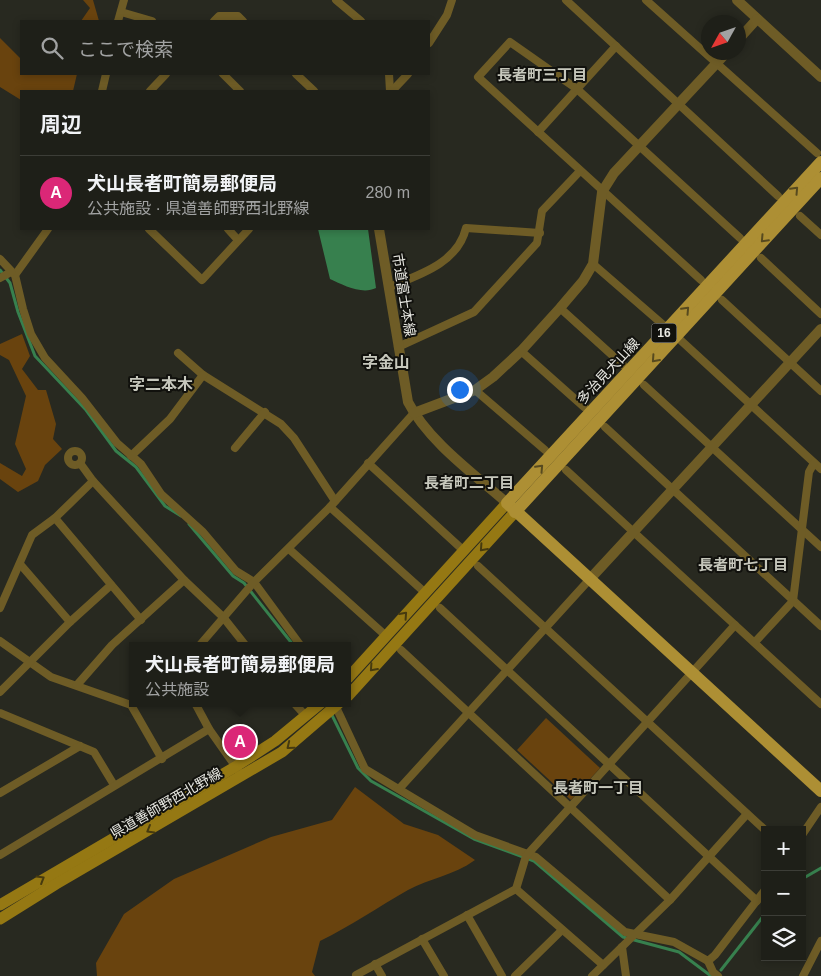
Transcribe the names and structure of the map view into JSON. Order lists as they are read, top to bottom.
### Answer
{
  "streets": {
    "main road": ["16", "多治見犬山線", "県道善師野西北野線"],
    "street": ["市道富士本線"]
  },
  "crossings": [
    ["市道富士本線", "多治見犬山線"]
  ],
  "districts": [
    "長者町三丁目",
    "字金山",
    "字二本木",
    "長者町二丁目",
    "長者町七丁目",
    "長者町一丁目"
  ],
  "north": "bottom left",
  "page": {
    "search": "ここで検索",
    "heading": "周辺",
    "list": [
      {
        "mark": "A",
        "name": "犬山長者町簡易郵便局",
        "note": "公共施設 · 県道善師野西北野線",
        "value": "280 m"
      }
    ],
    "popup": ["犬山長者町簡易郵便局", "公共施設"],
    "pins": "A",
    "map_buttons": ["+", "−"]
  }
}
